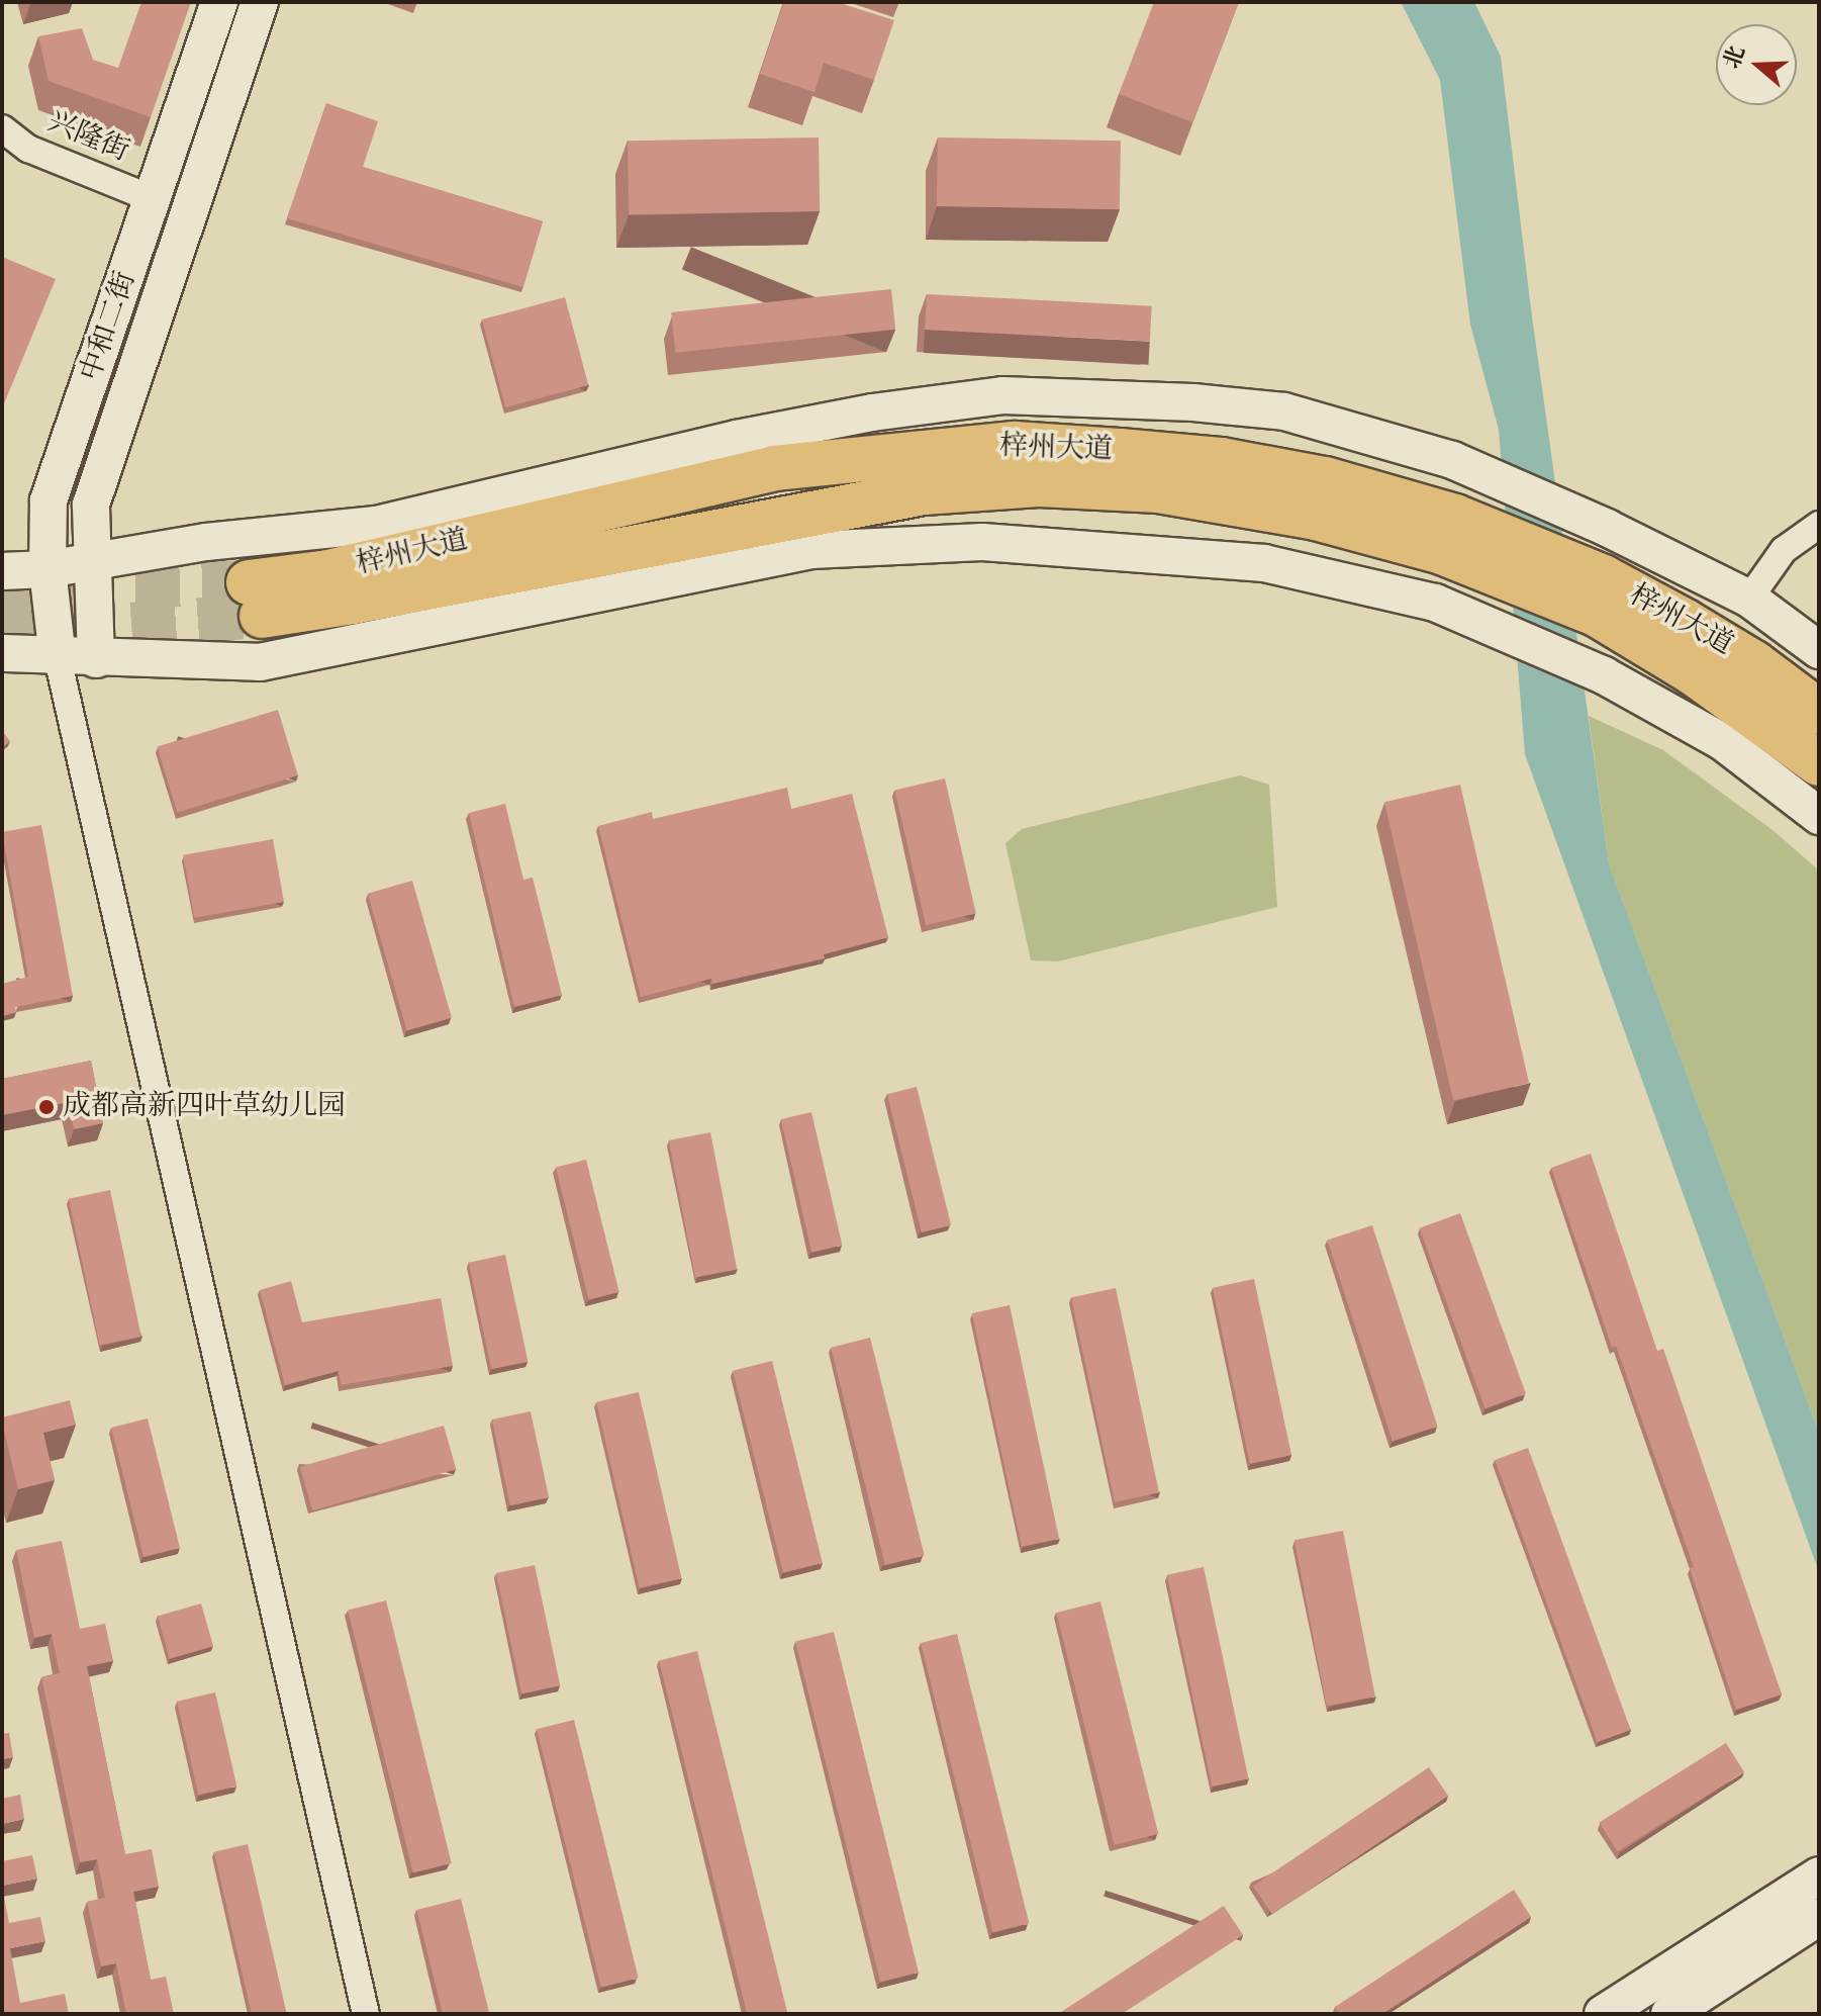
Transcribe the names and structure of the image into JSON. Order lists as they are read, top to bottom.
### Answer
{
  "streets": {
    "highway": ["梓州大道"],
    "main road": ["中和二街"],
    "street": ["兴隆街"]
  },
  "crossings": [
    ["兴隆街", "中和二街"]
  ],
  "places": ["成都高新四叶草幼儿园"],
  "north": "left"
}
